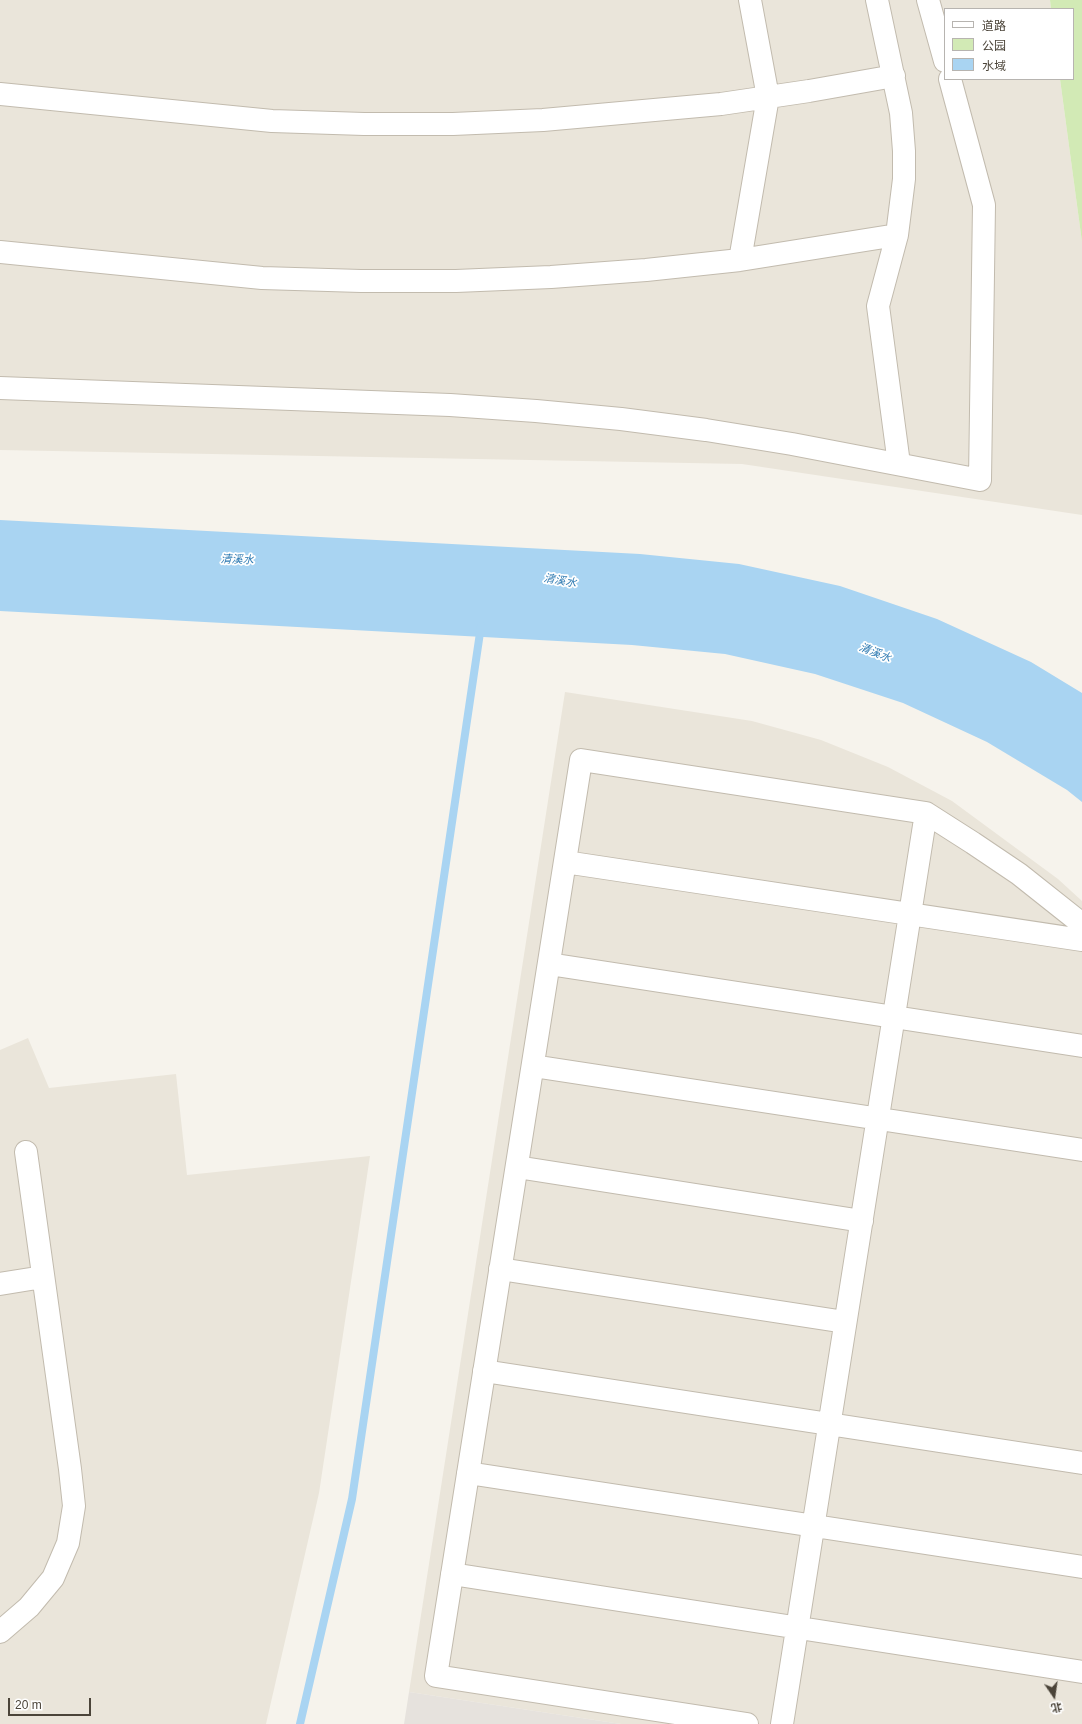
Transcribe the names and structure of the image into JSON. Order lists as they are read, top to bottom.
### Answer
{
  "water": ["清溪水"],
  "legend": ["道路", "公园", "水域"],
  "scale_bar": "20 m",
  "north": "bottom"
}
